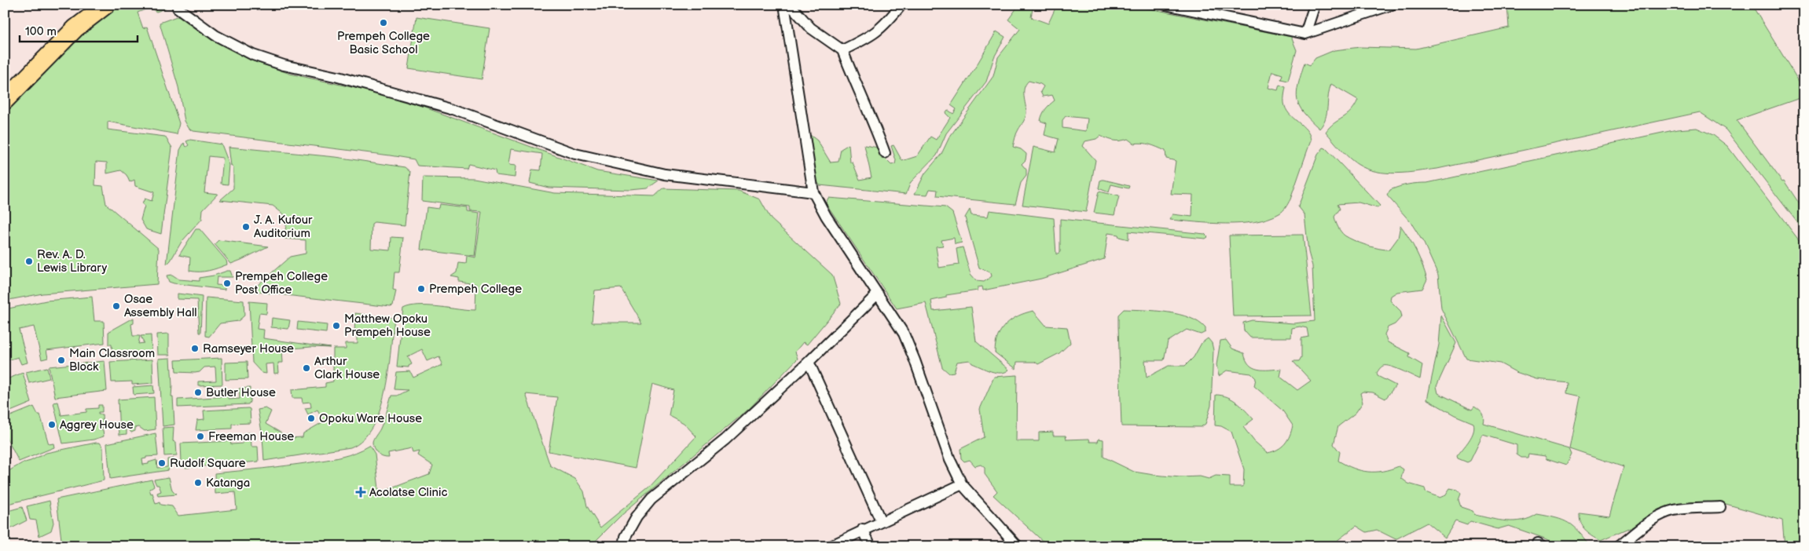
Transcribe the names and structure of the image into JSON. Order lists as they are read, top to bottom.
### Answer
{
  "places": {
    "other": [
      "Prempeh College Basic School",
      "J. A. Kufour Auditorium",
      "Rev. A. D. Lewis Library",
      "Prempeh College Post Office",
      "Prempeh College",
      "Osae Assembly Hall",
      "Matthew Opoku Prempeh House",
      "Ramseyer House",
      "Main Classroom Block",
      "Arthur Clark House",
      "Butler House",
      "Opoku Ware House",
      "Aggrey House",
      "Freeman House",
      "Rudolf Square",
      "Katanga"
    ],
    "health": ["Acolatse Clinic"]
  },
  "scale_bar": "100 m"
}
